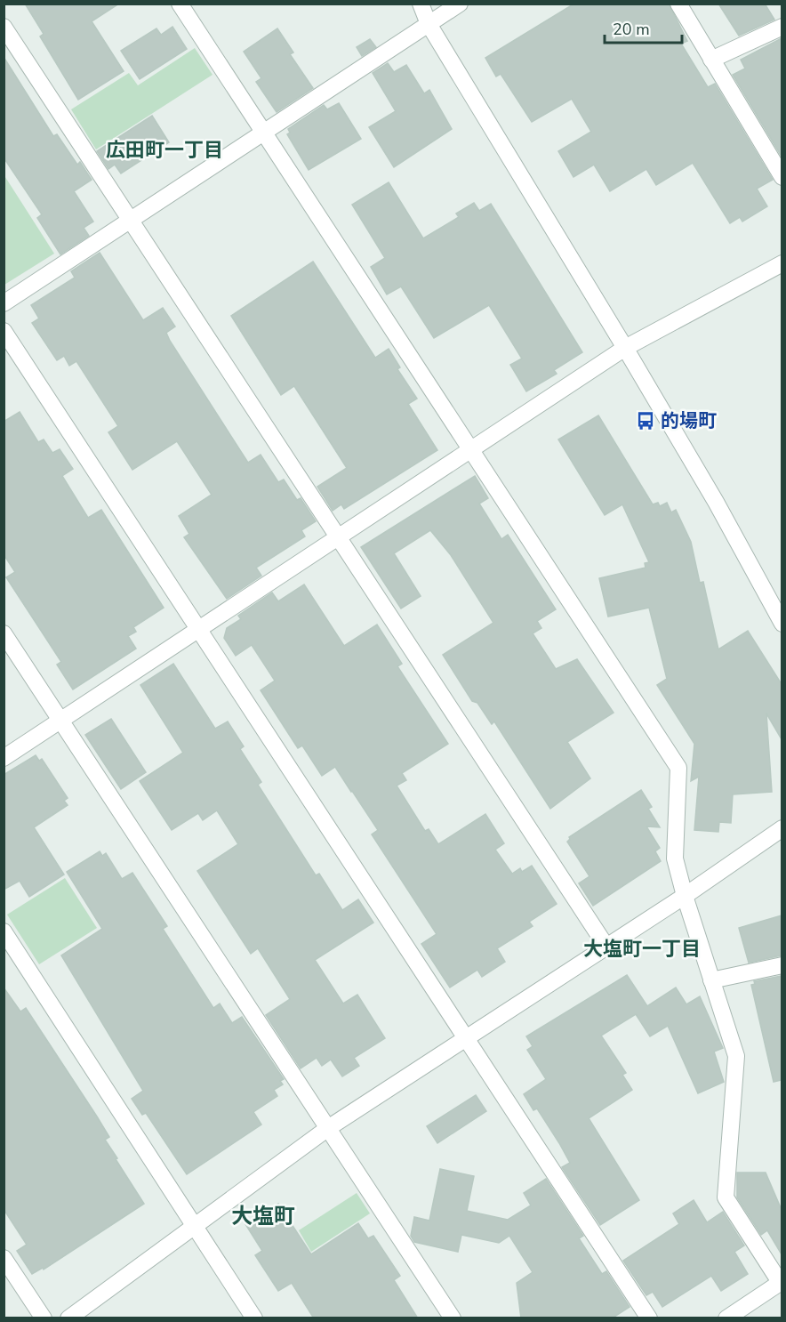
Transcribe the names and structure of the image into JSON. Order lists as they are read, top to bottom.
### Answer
{
  "districts": ["広田町一丁目", "大塩町一丁目", "大塩町"],
  "places": {
    "bus stop": ["的場町"]
  },
  "scale_bar": "20 m"
}
